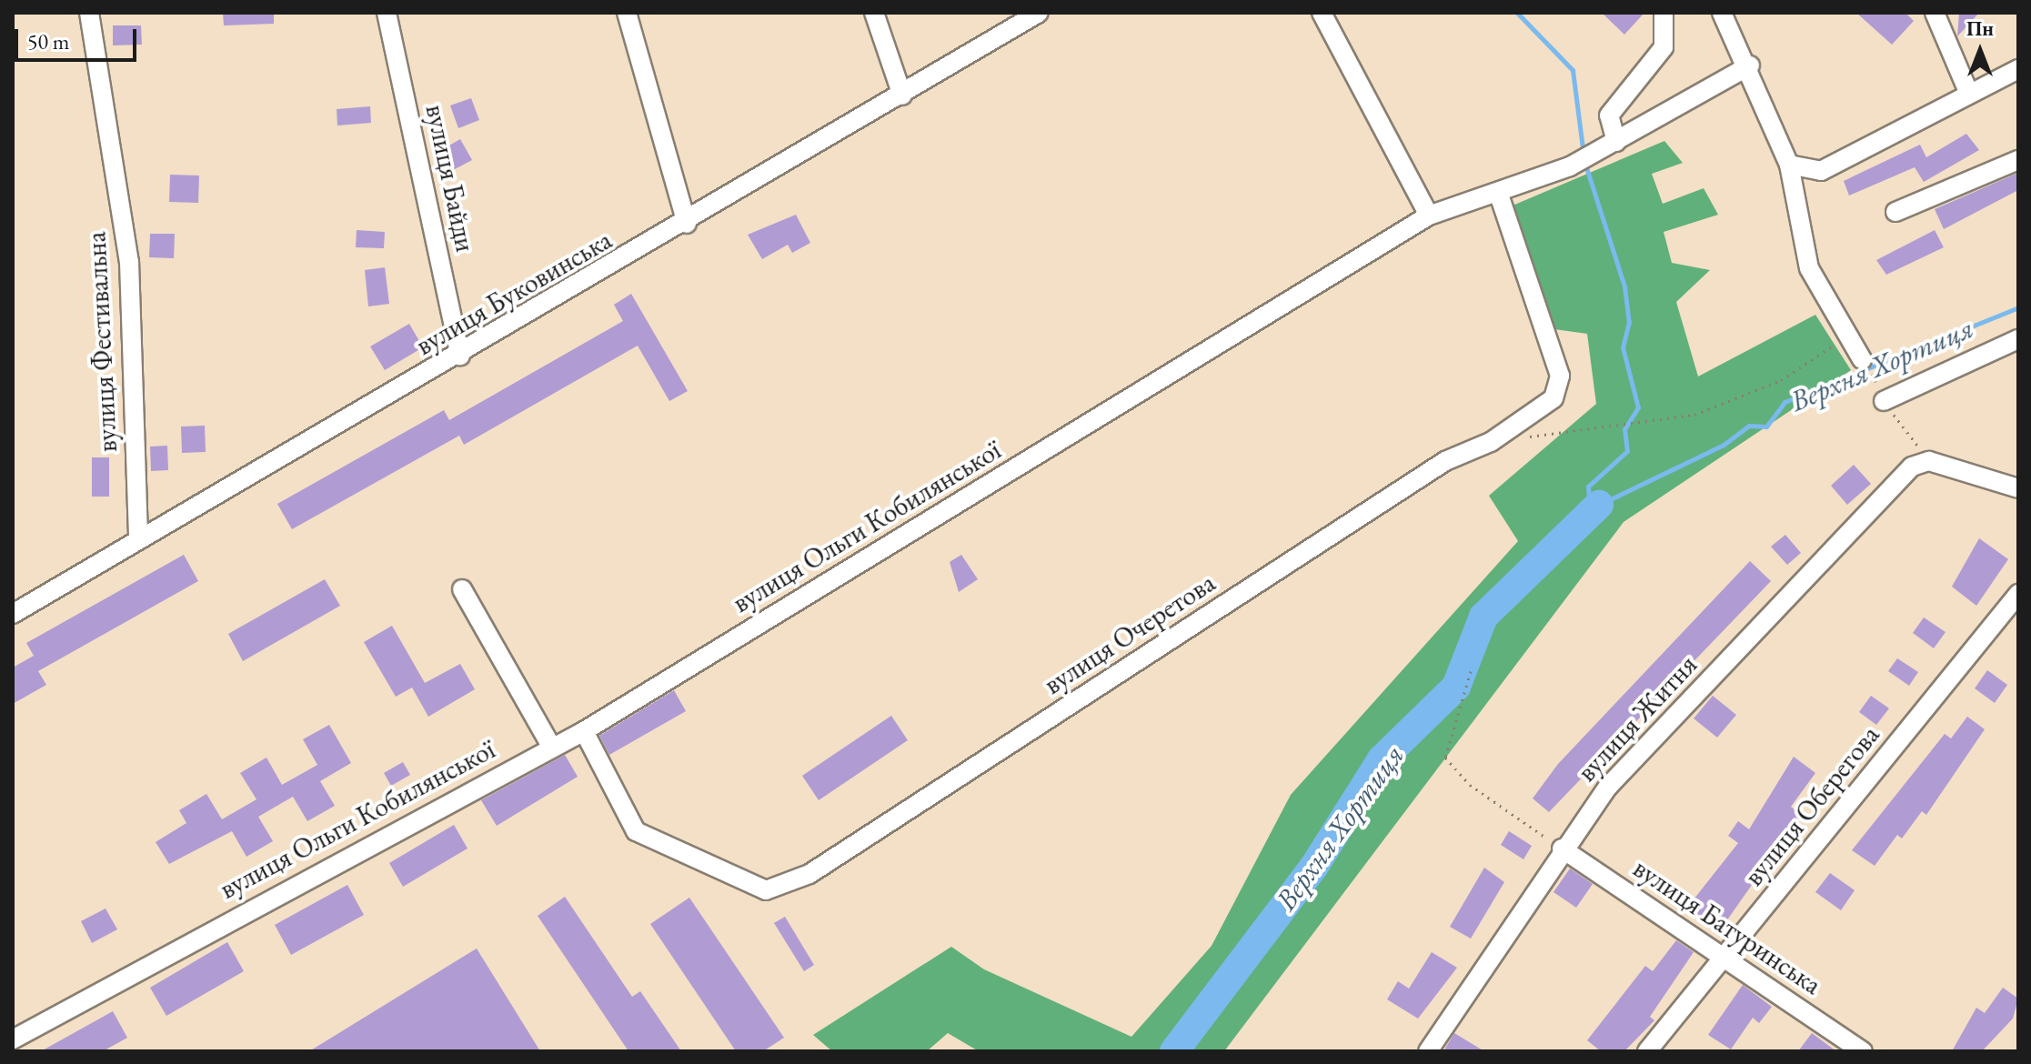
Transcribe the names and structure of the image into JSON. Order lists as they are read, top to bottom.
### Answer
{
  "streets": {
    "street": [
      "вулиця Байди",
      "вулиця Буковинська",
      "вулиця Фестивальна",
      "вулиця Ольги Кобилянської",
      "вулиця Очеретова",
      "вулиця Житня",
      "вулиця Оберегова",
      "вулиця Батуринська"
    ]
  },
  "crossings": [
    ["вулиця Байди", "вулиця Буковинська"],
    ["вулиця Буковинська", "вулиця Фестивальна"],
    ["вулиця Ольги Кобилянської", "вулиця Очеретова"],
    ["вулиця Житня", "вулиця Батуринська"],
    ["вулиця Оберегова", "вулиця Батуринська"]
  ],
  "water": ["Верхня Хортиця"],
  "scale_bar": "50 m",
  "north": "top"
}
